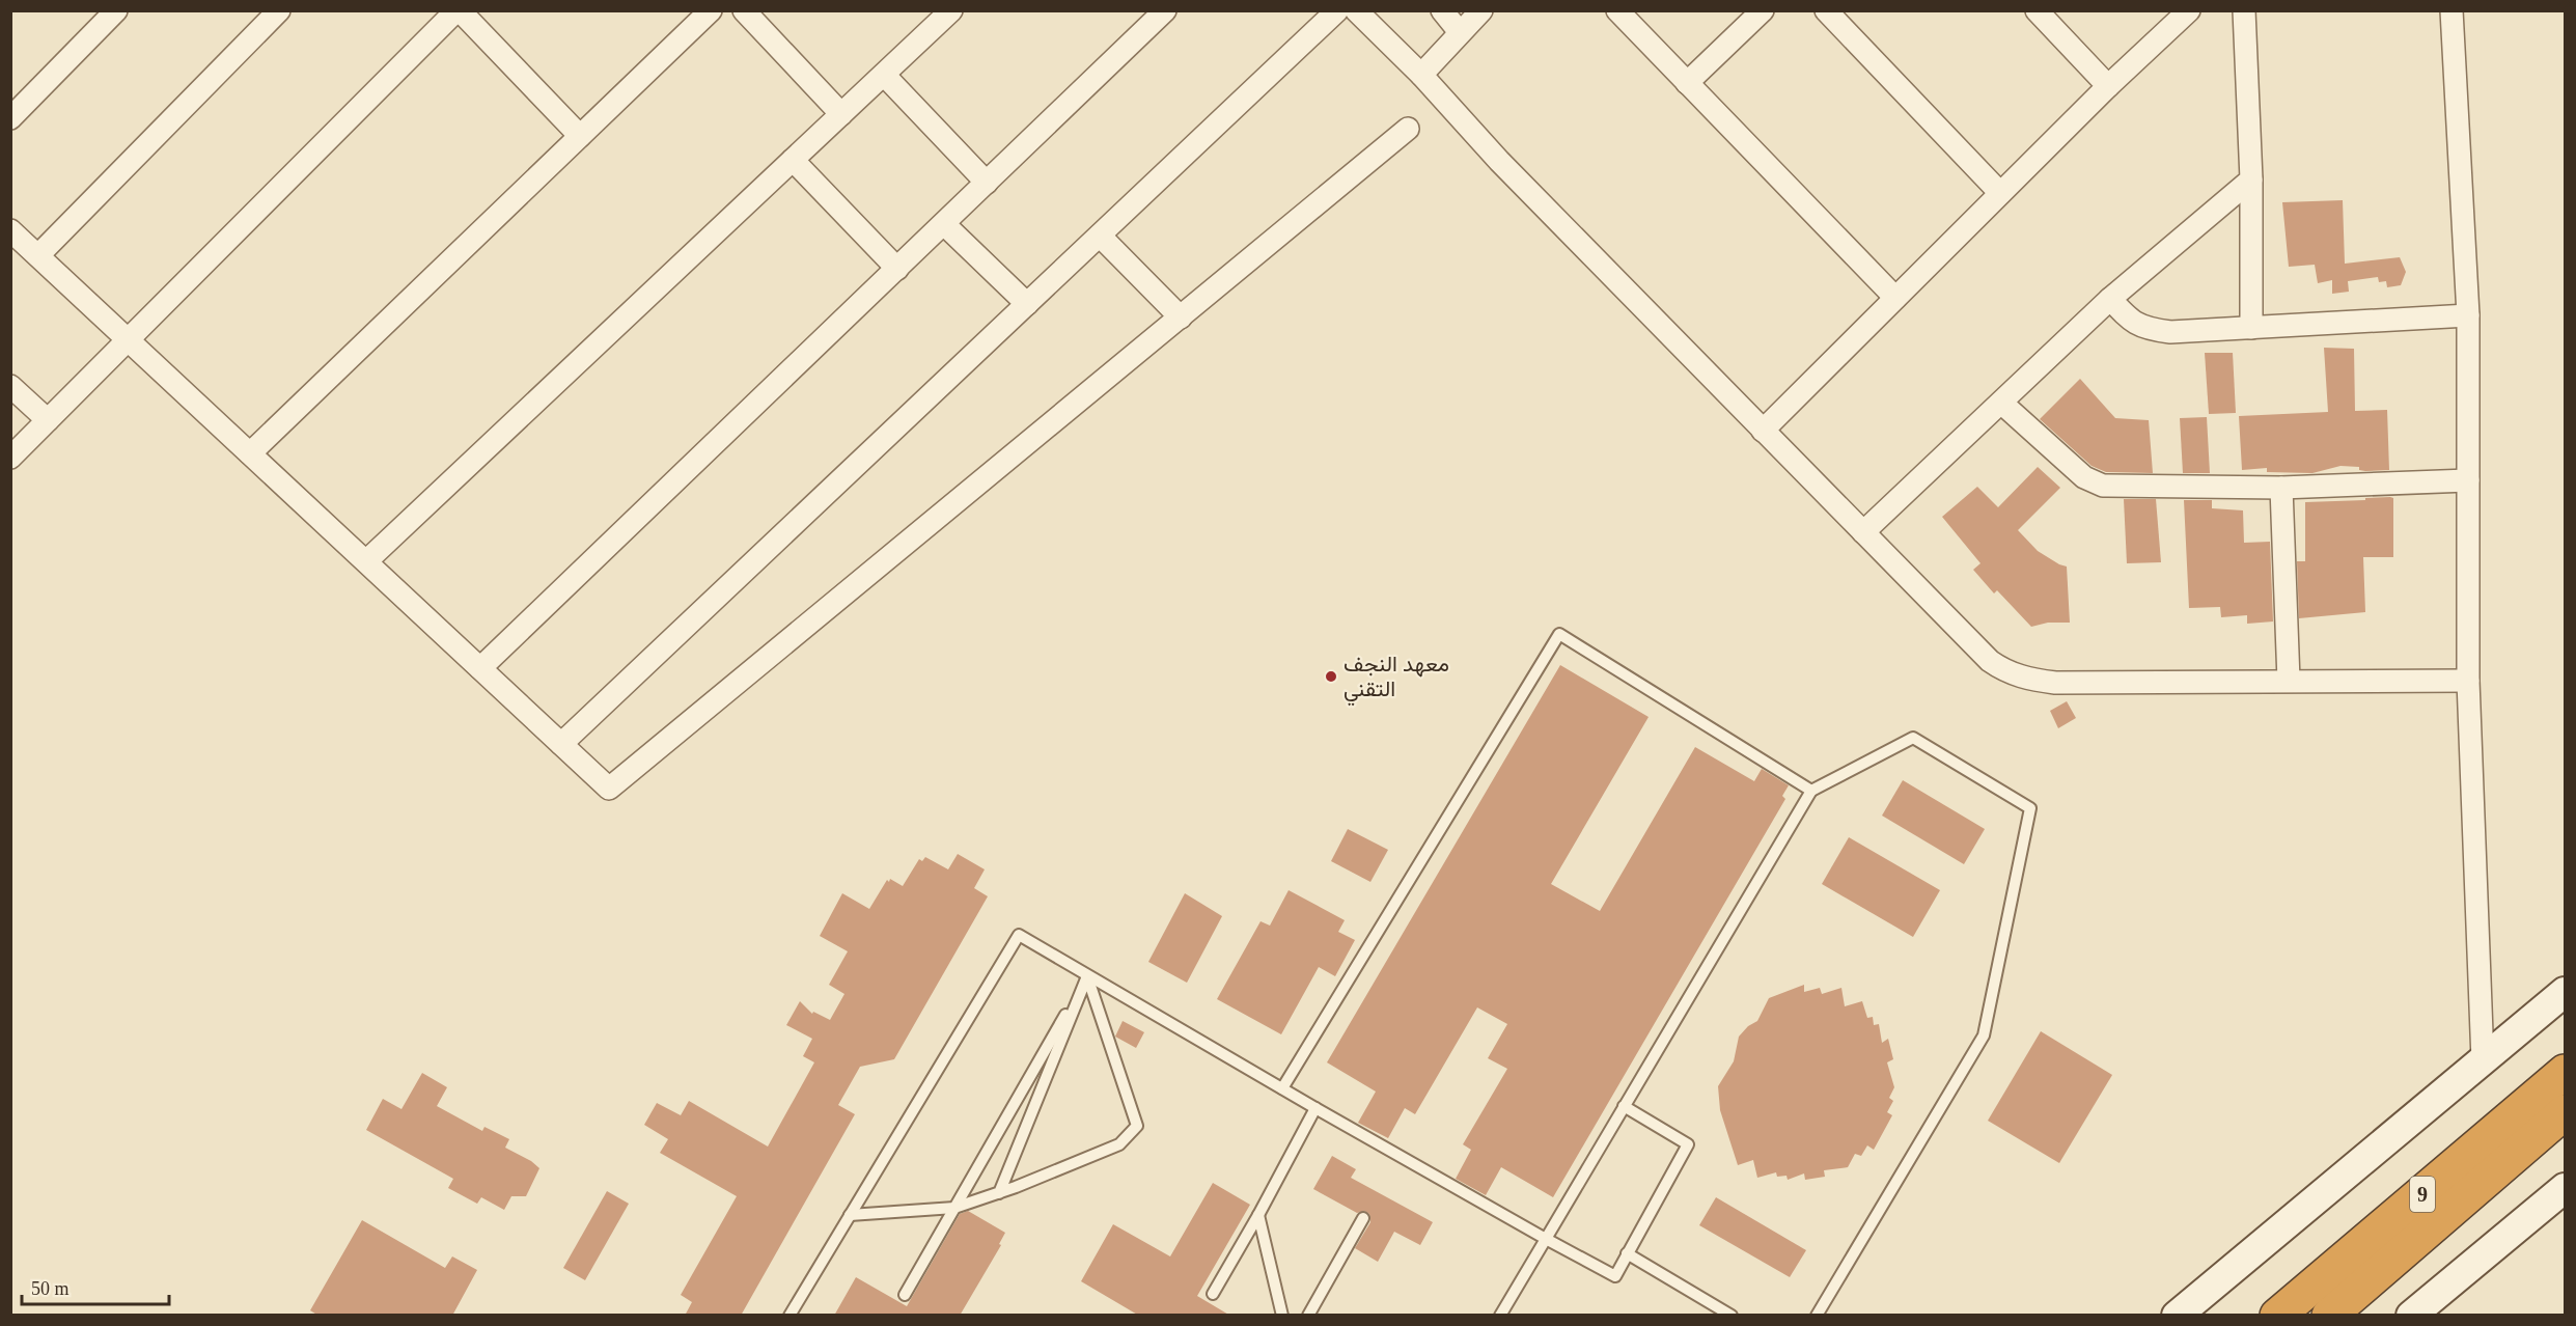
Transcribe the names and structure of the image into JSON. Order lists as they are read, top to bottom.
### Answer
{
  "streets": {
    "highway": ["9"]
  },
  "places": ["معهد النجف التقني"],
  "scale_bar": "50 m"
}
